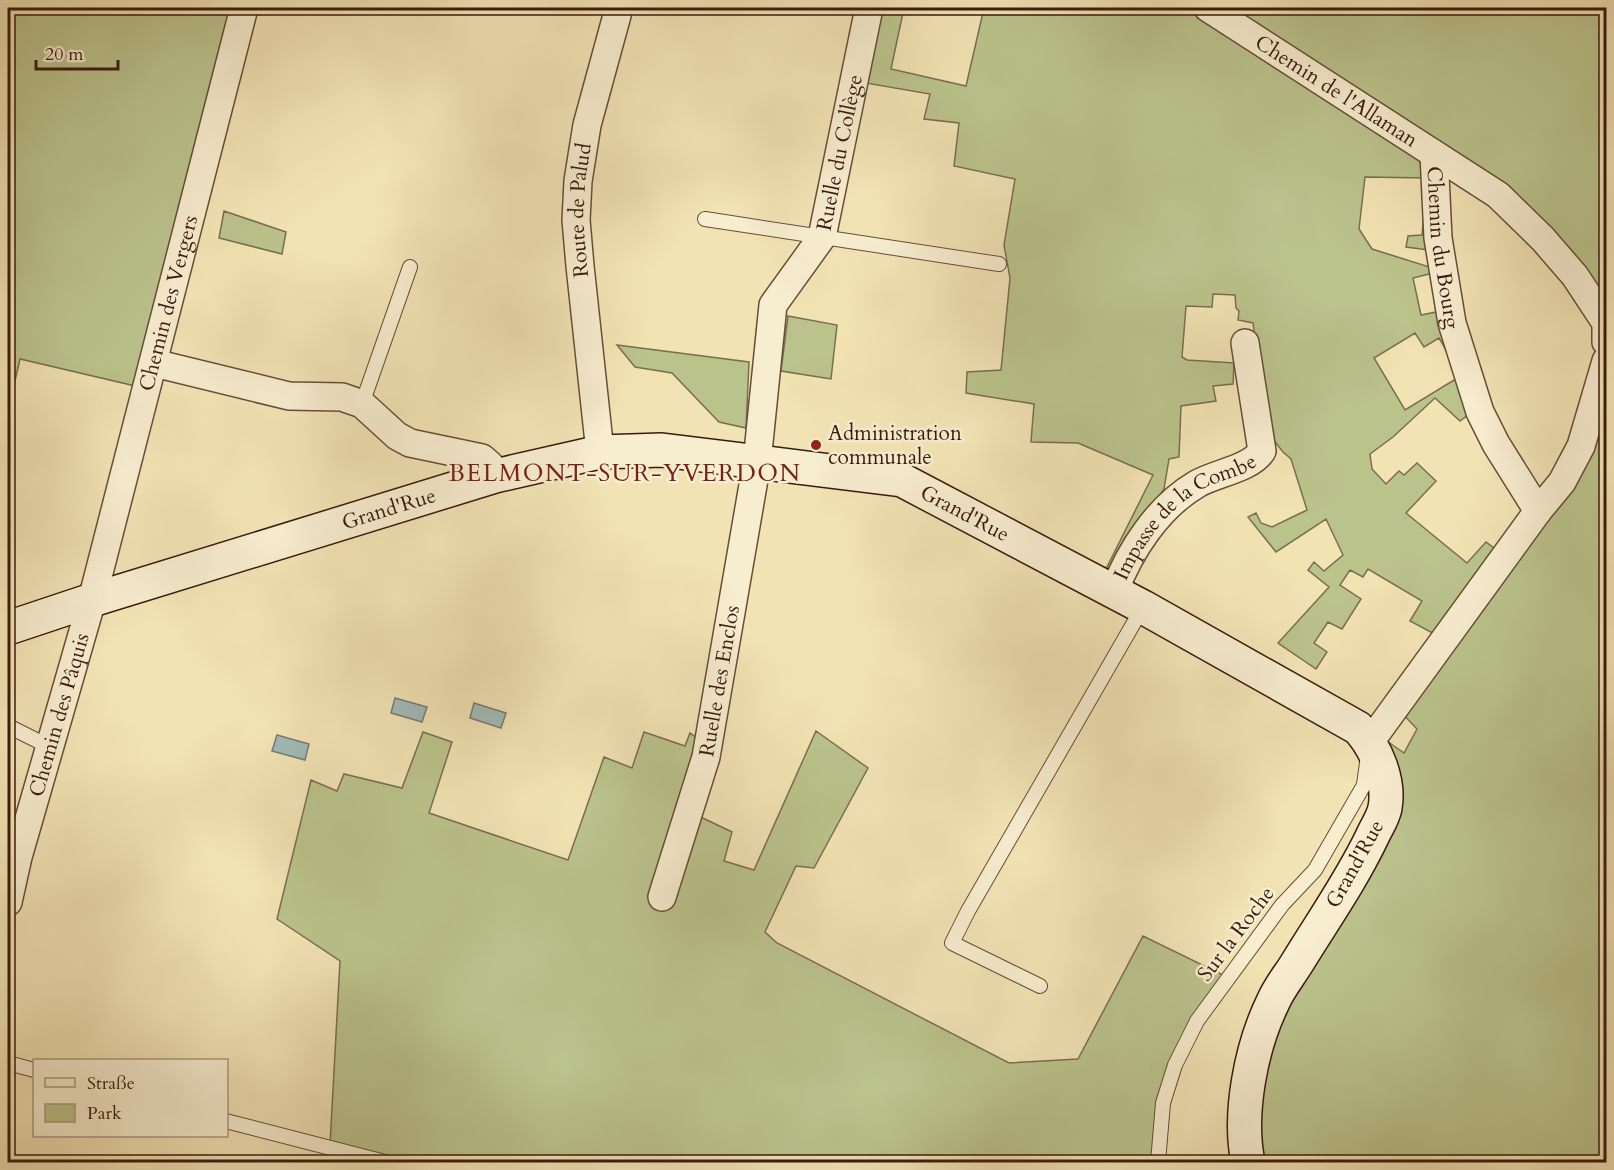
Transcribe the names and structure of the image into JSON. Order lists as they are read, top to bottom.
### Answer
{
  "streets": {
    "street": [
      "Chemin de l'Allaman",
      "Ruelle du Collège",
      "Route de Palud",
      "Chemin du Bourg",
      "Chemin des Vergers",
      "Grand'Rue",
      "Impasse de la Combe",
      "Ruelle des Enclos",
      "Chemin des Pâquis"
    ],
    "lane": ["Sur la Roche"]
  },
  "crossings": [
    ["Chemin de l'Allaman", "Chemin du Bourg"],
    ["Ruelle du Collège", "Grand'Rue"],
    ["Ruelle du Collège", "Ruelle des Enclos"],
    ["Route de Palud", "Grand'Rue"],
    ["Chemin des Vergers", "Grand'Rue"],
    ["Chemin des Vergers", "Chemin des Pâquis"],
    ["Grand'Rue", "Impasse de la Combe"],
    ["Grand'Rue", "Ruelle des Enclos"],
    ["Grand'Rue", "Chemin des Pâquis"],
    ["Grand'Rue", "Sur la Roche"]
  ],
  "districts": ["BELMONT-SUR-YVERDON"],
  "places": ["Administration communale"],
  "legend": ["Straße", "Park"],
  "scale_bar": "20 m"
}
